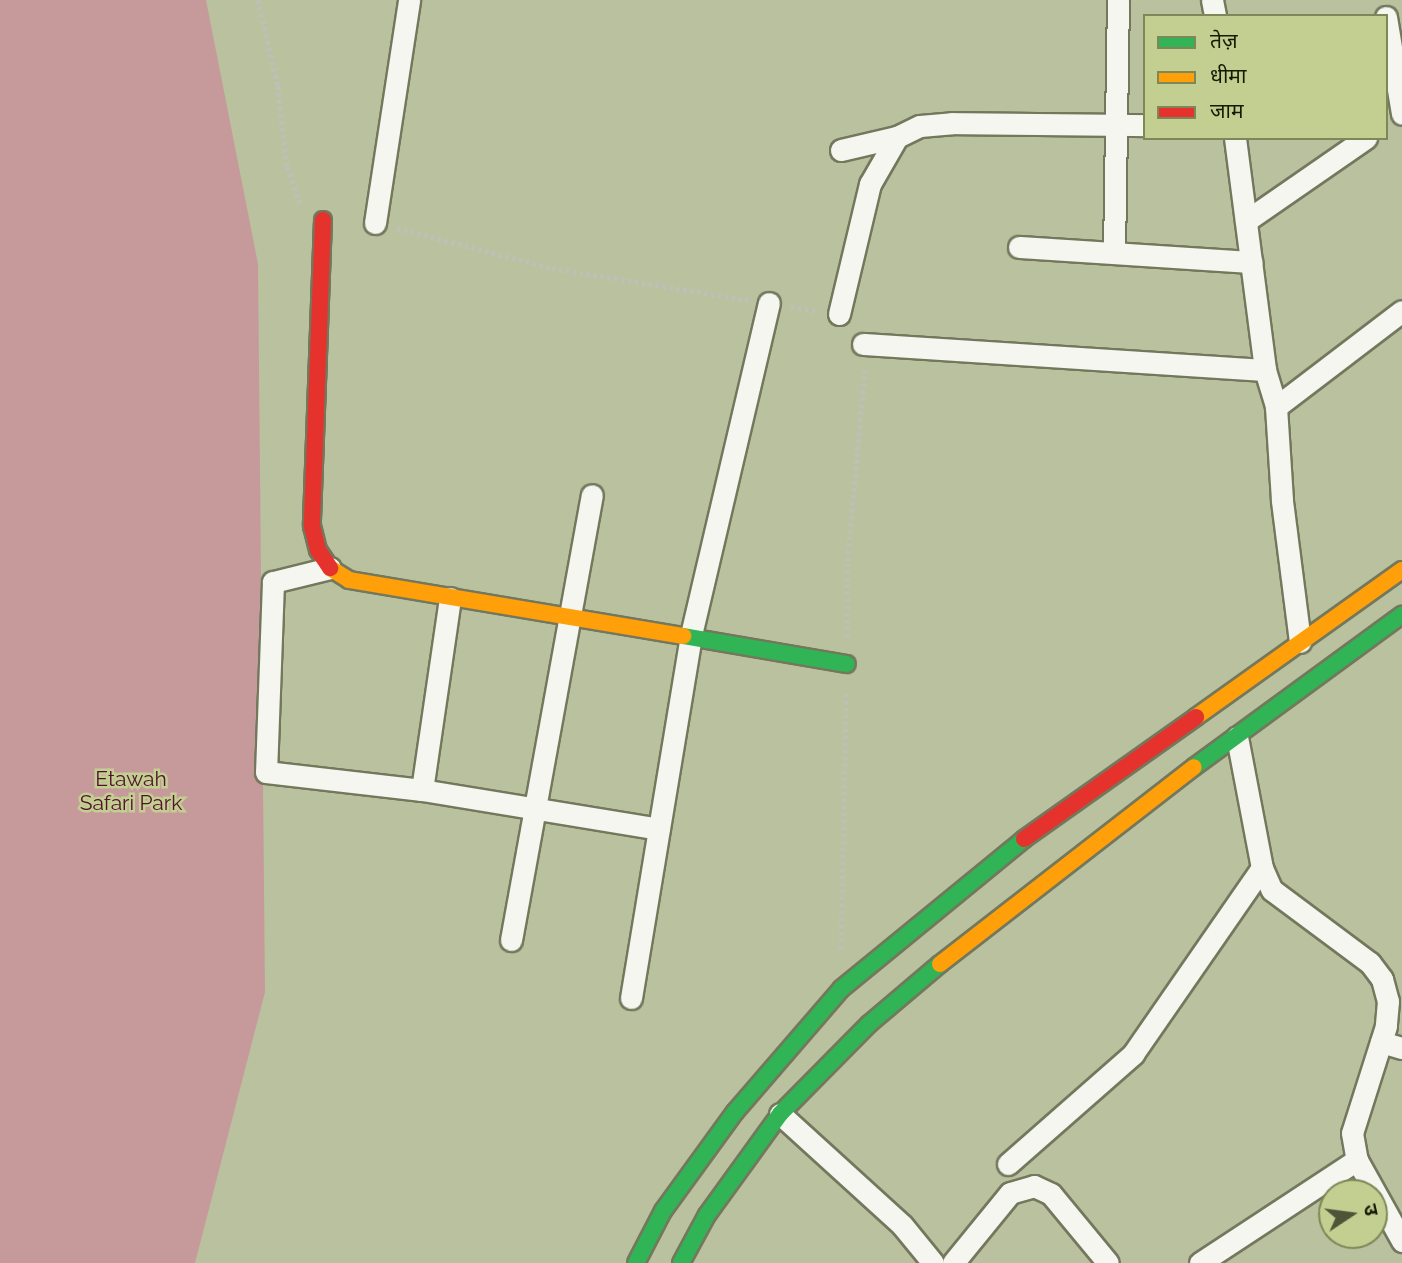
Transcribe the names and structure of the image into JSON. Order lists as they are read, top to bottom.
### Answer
{
  "parks": ["Etawah Safari Park"],
  "legend": ["तेज़", "धीमा", "जाम"],
  "north": "right"
}
